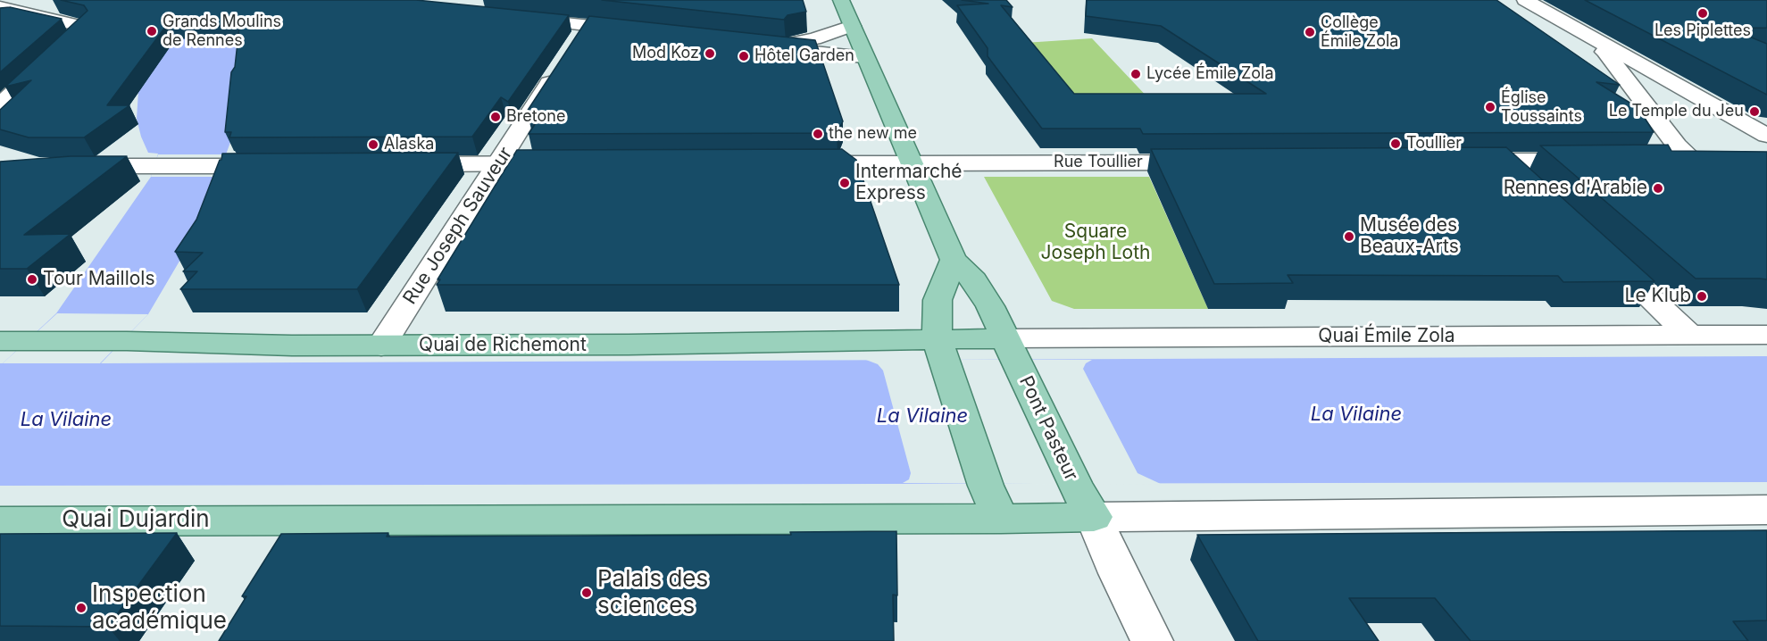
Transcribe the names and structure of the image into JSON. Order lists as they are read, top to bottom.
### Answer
{
  "streets": {
    "main road": ["Quai de Richemont", "Pont Pasteur", "Quai Dujardin"],
    "street": ["Rue Toullier", "Rue Joseph Sauveur", "Quai Émile Zola"]
  },
  "crossings": [
    ["Rue Joseph Sauveur", "Quai de Richemont"],
    ["Quai Émile Zola", "Quai de Richemont"],
    ["Quai Émile Zola", "Pont Pasteur"],
    ["Quai de Richemont", "Pont Pasteur"],
    ["Pont Pasteur", "Quai Dujardin"]
  ],
  "water": ["La Vilaine"],
  "parks": ["Square Joseph Loth"],
  "places": [
    "Les Piplettes",
    "Grands Moulins de Rennes",
    "Collège Émile Zola",
    "Mod Koz",
    "Hôtel Garden",
    "Lycée Émile Zola",
    "Église Toussaints",
    "Le Temple du Jeu",
    "Bretone",
    "the new me",
    "Toullier",
    "Alaska",
    "Intermarché Express",
    "Rennes d'Arabie",
    "Musée des Beaux-Arts",
    "Tour Maillols",
    "Le Klub",
    "Palais des sciences",
    "Inspection académique"
  ]
}
